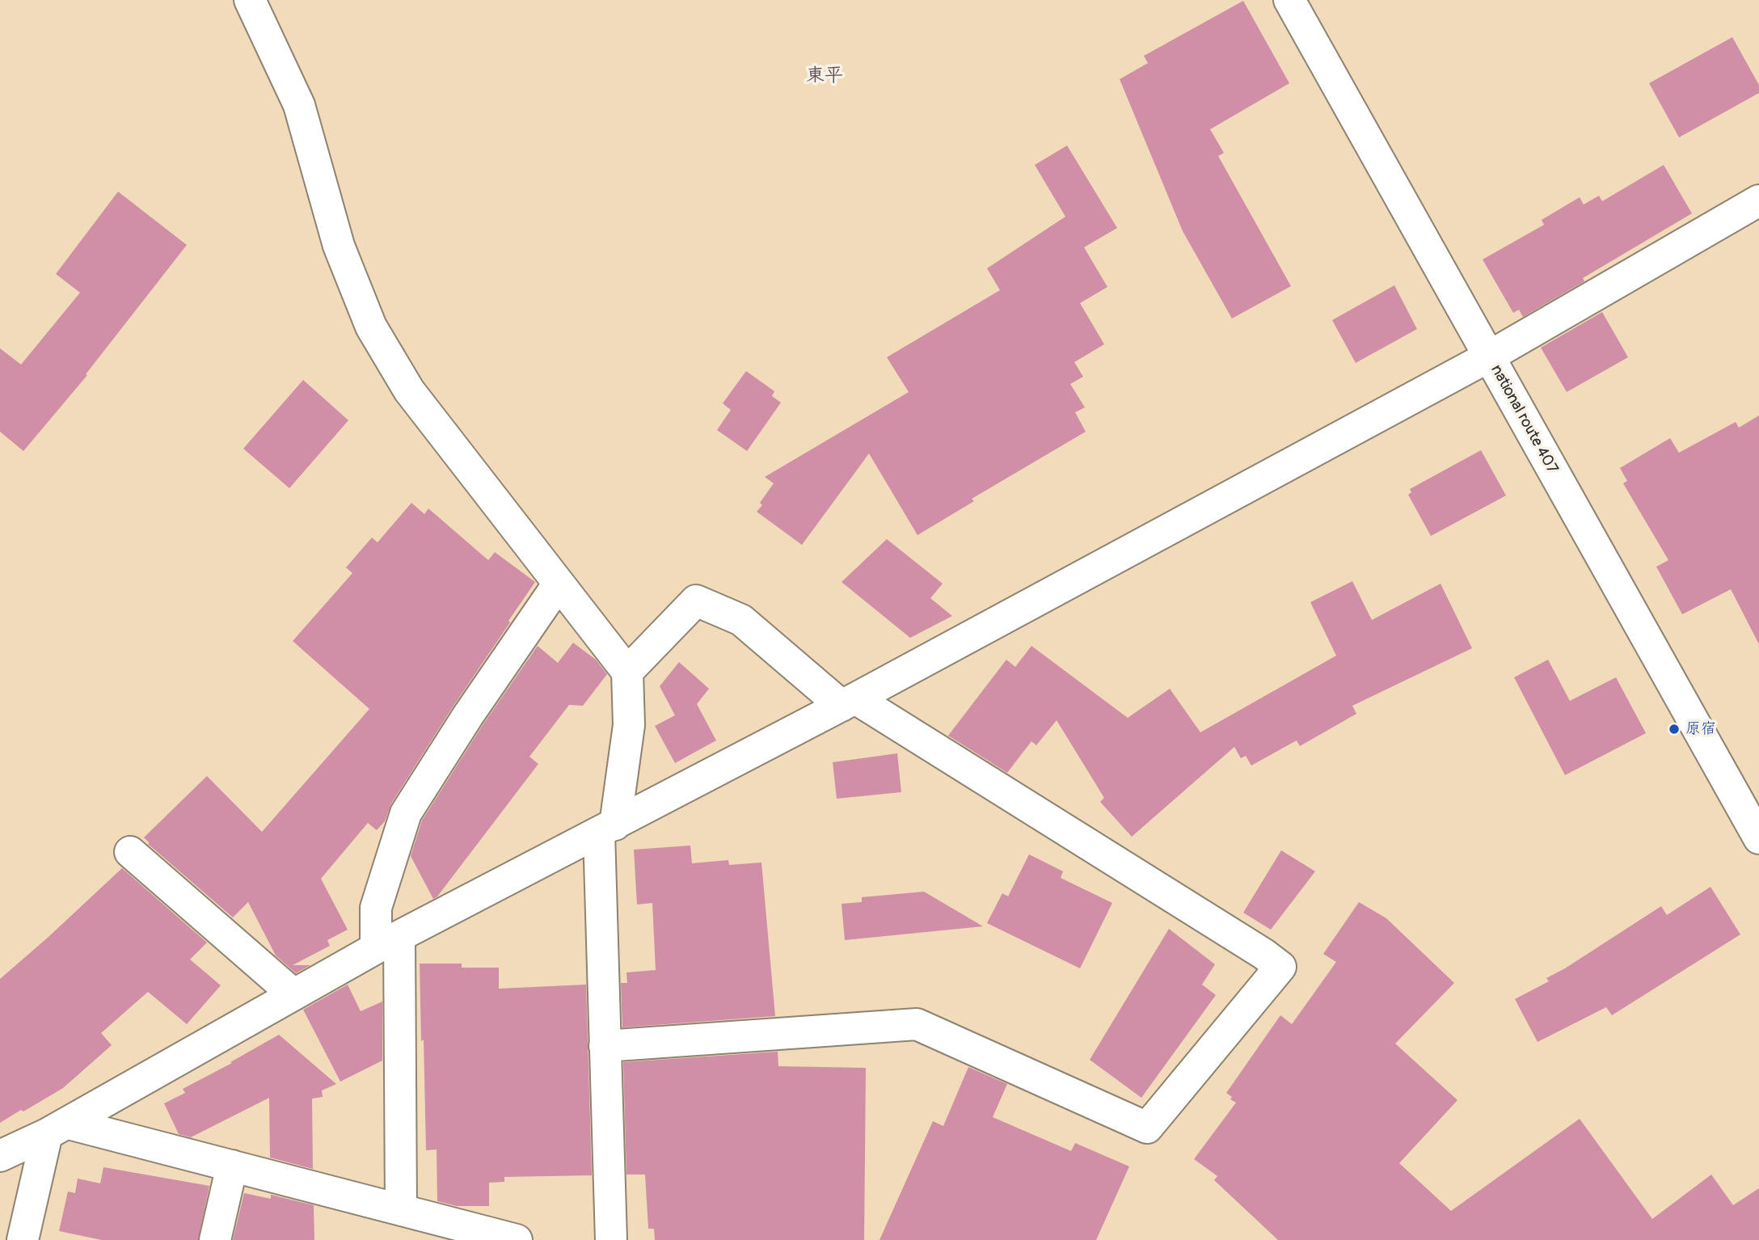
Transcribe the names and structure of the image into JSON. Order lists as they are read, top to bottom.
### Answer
{
  "streets": {
    "main road": ["national route 407"]
  },
  "districts": ["東平"],
  "places": ["原宿"]
}
